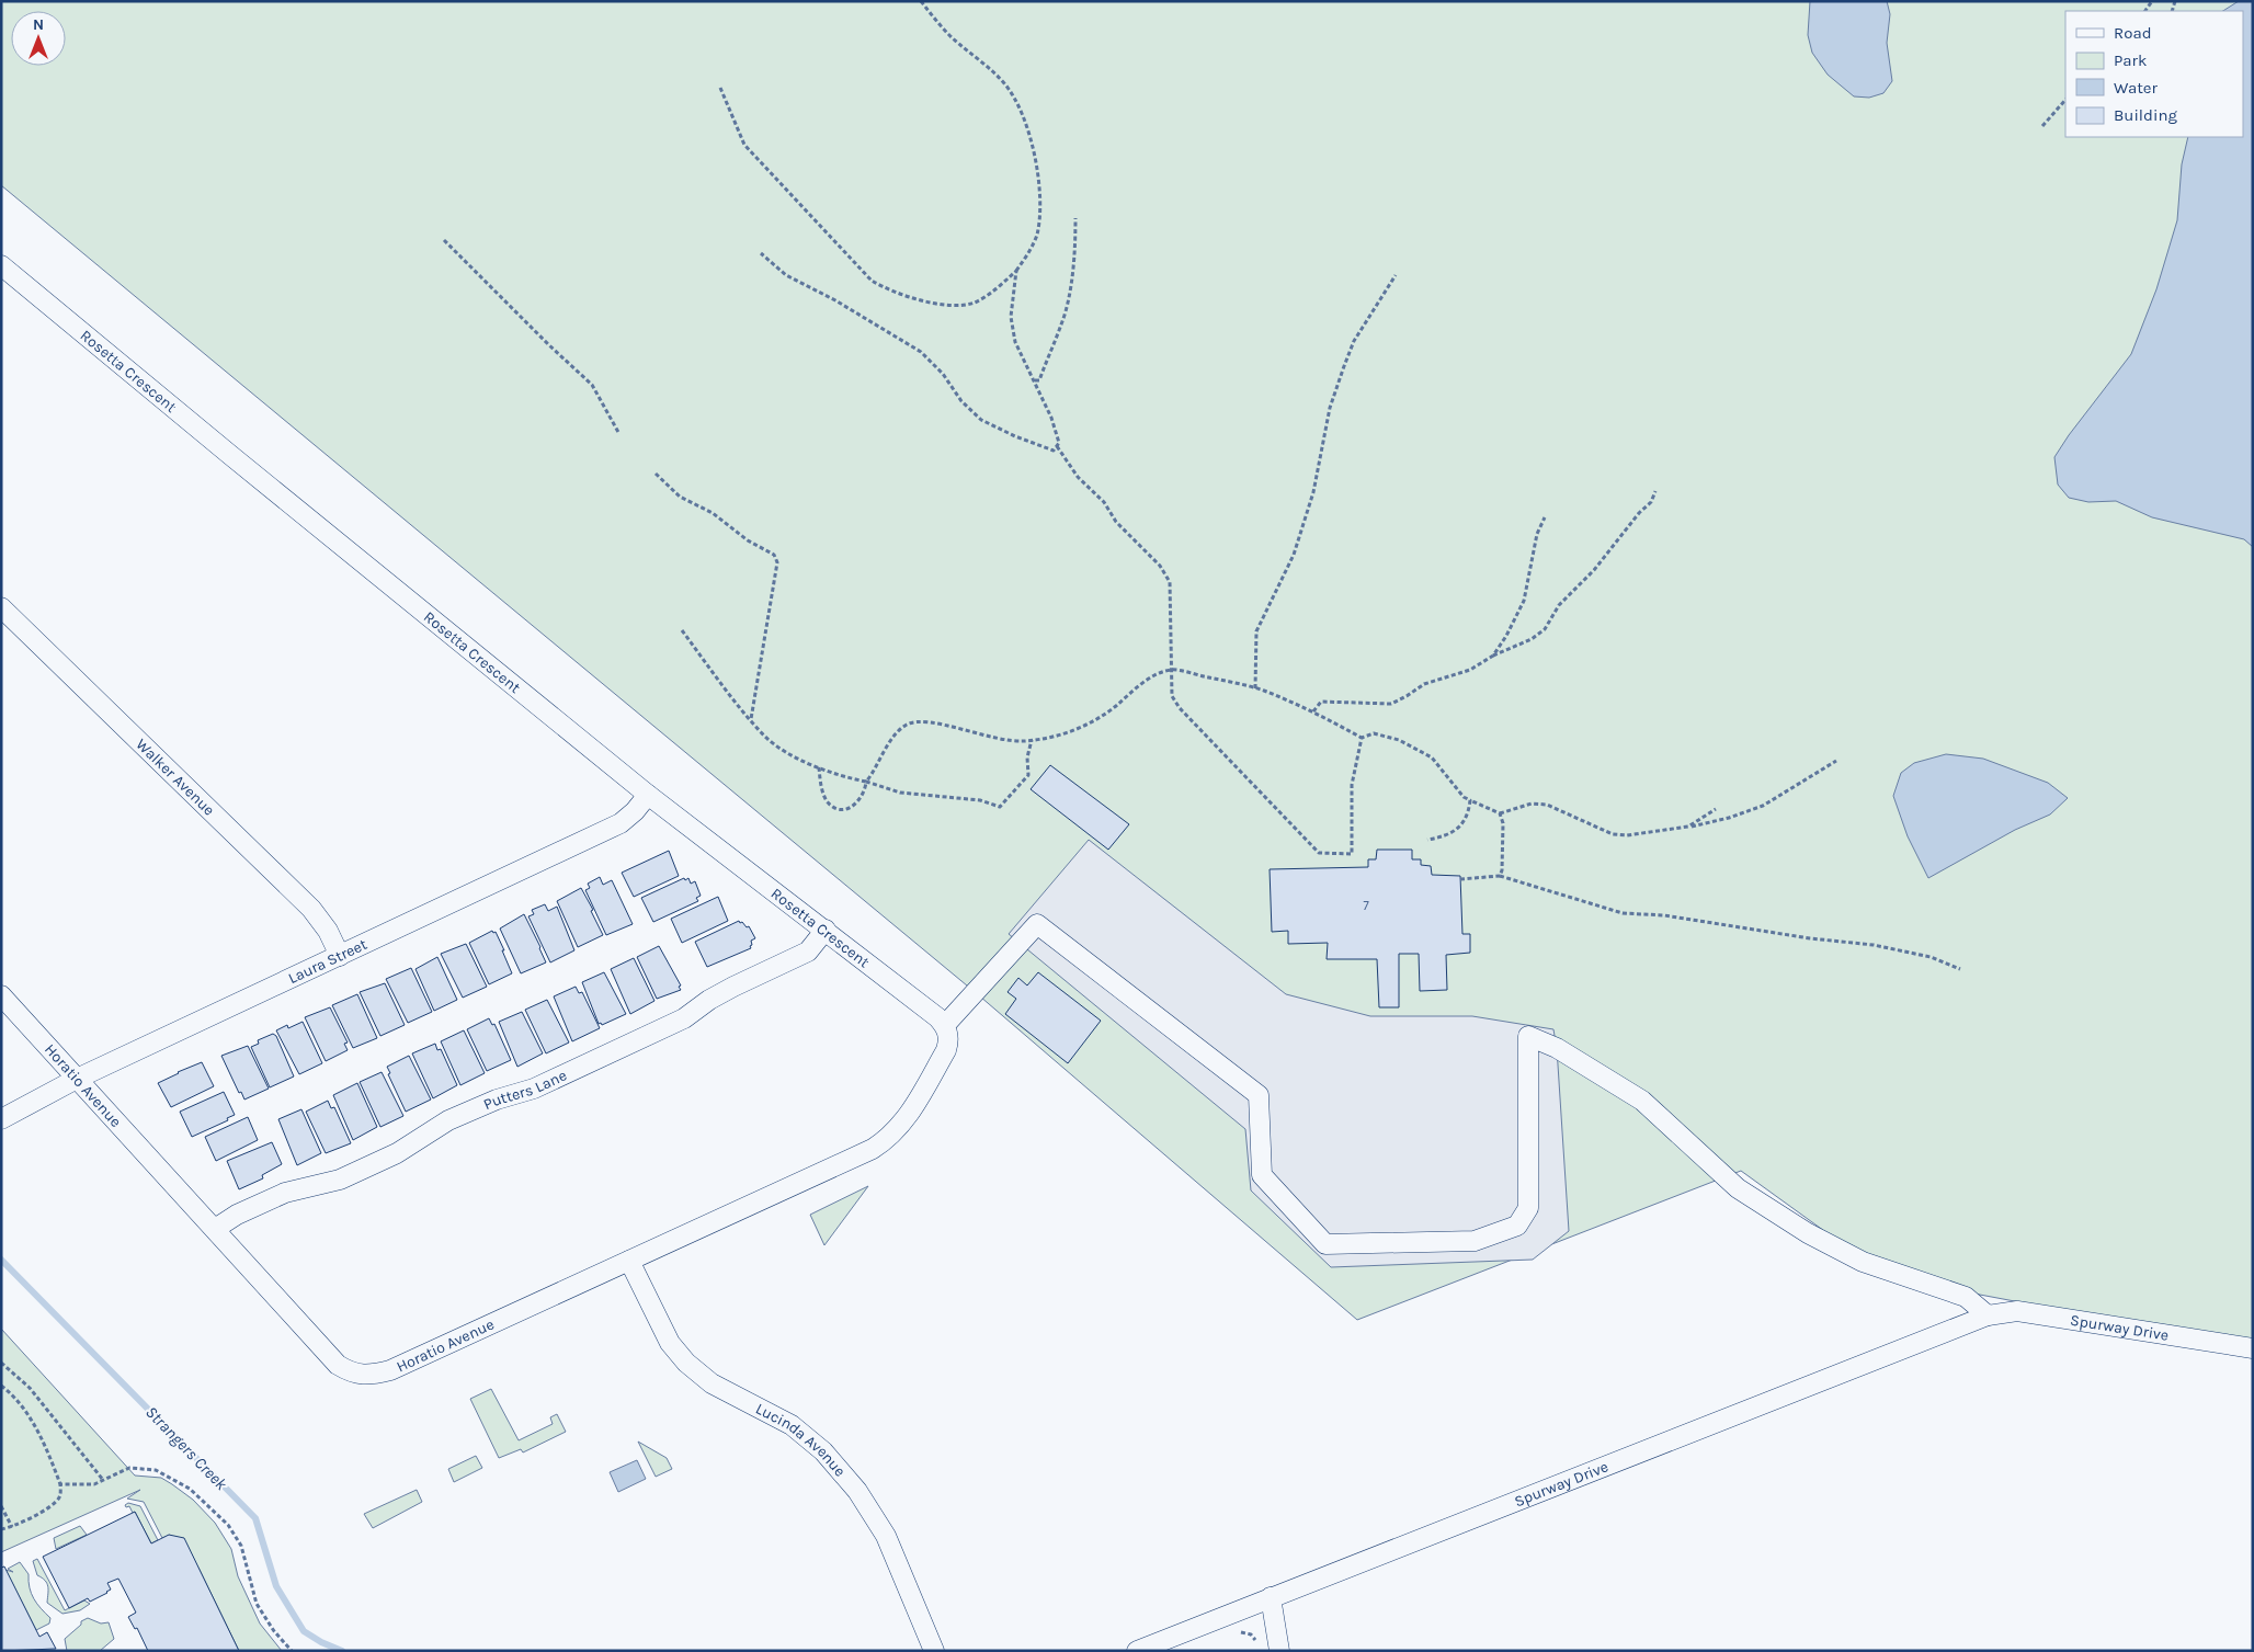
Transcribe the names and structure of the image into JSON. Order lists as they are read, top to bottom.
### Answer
{
  "streets": {
    "street": [
      "Rosetta Crescent",
      "Walker Avenue",
      "Laura Street",
      "Horatio Avenue",
      "Putters Lane",
      "Spurway Drive",
      "Lucinda Avenue"
    ]
  },
  "crossings": [
    ["Rosetta Crescent", "Laura Street"],
    ["Rosetta Crescent", "Horatio Avenue"],
    ["Rosetta Crescent", "Putters Lane"],
    ["Walker Avenue", "Laura Street"],
    ["Laura Street", "Horatio Avenue"],
    ["Horatio Avenue", "Putters Lane"],
    ["Horatio Avenue", "Lucinda Avenue"]
  ],
  "water": ["Strangers Creek"],
  "house_numbers": ["7"],
  "legend": [
    "Road",
    "Park",
    "Water",
    "Building"
  ],
  "north": "top"
}
